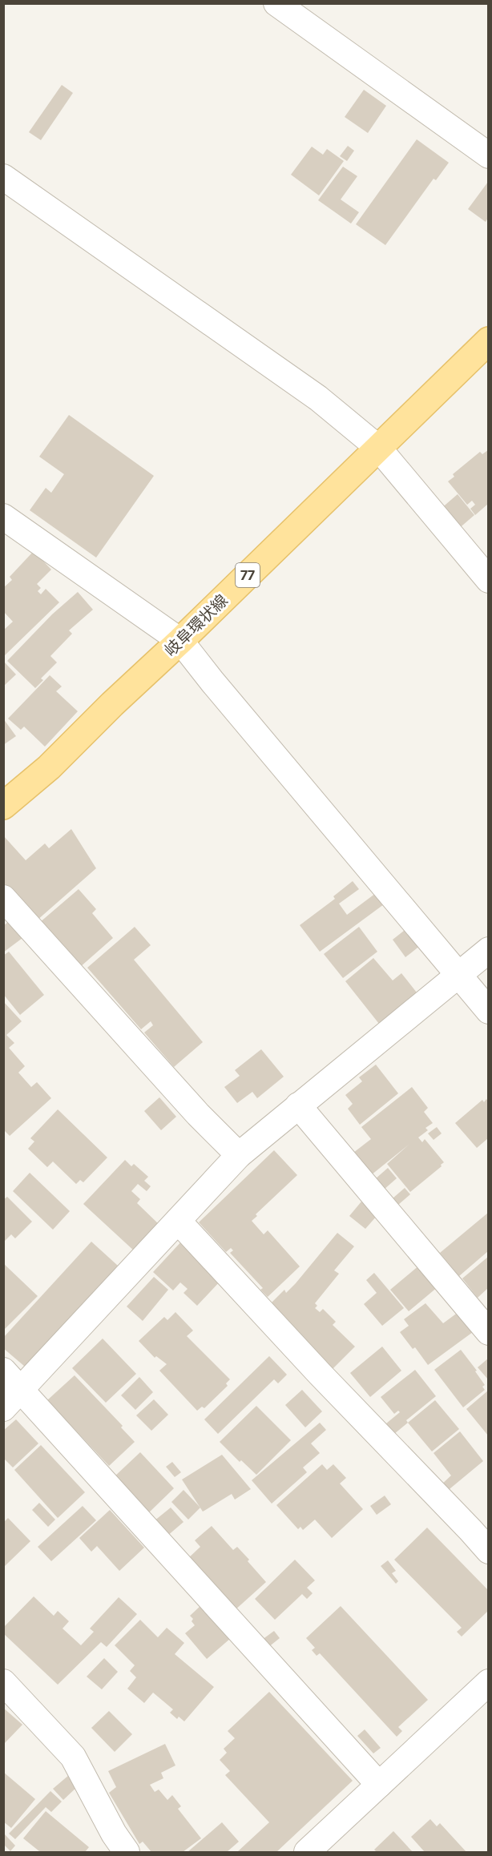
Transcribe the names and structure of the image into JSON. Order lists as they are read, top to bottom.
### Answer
{
  "streets": {
    "main road": ["77", "岐阜環状線"]
  }
}
